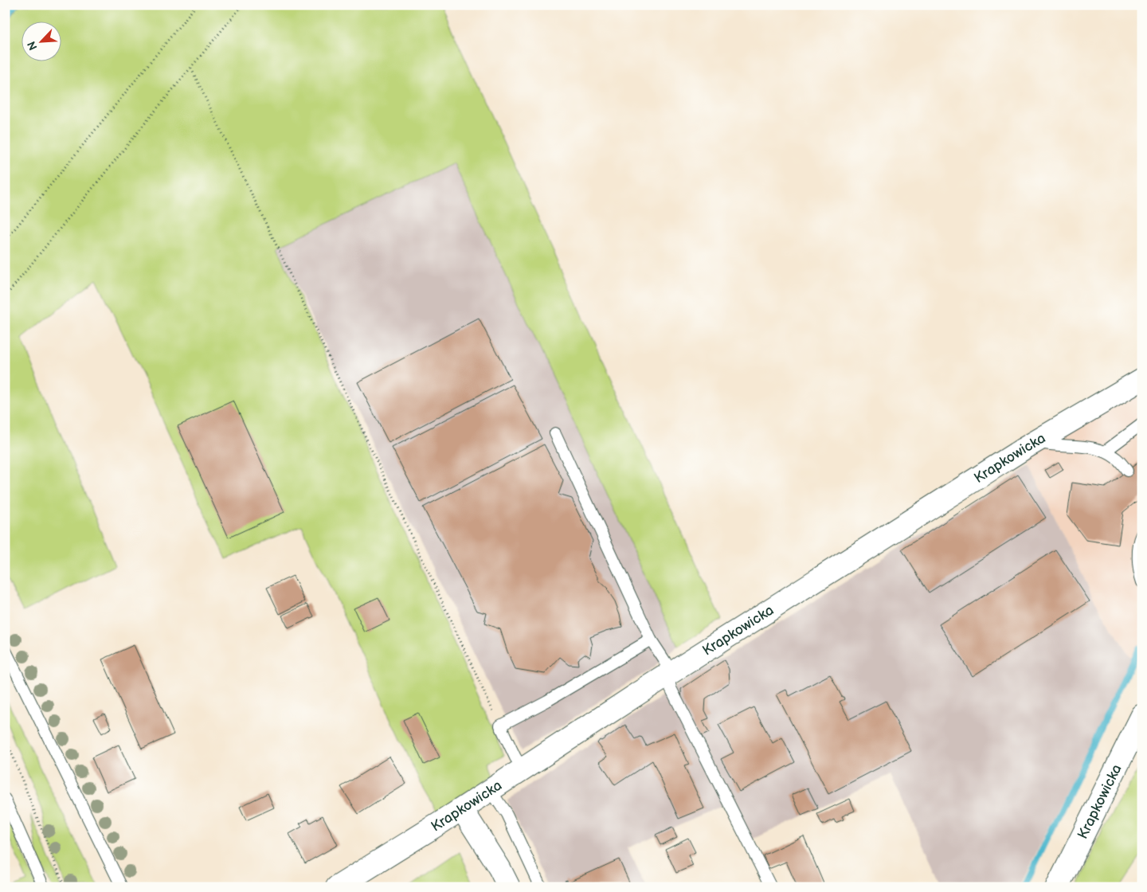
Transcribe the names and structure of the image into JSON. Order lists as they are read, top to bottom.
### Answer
{
  "streets": {
    "street": ["Krapkowicka"]
  },
  "north": "bottom left"
}
